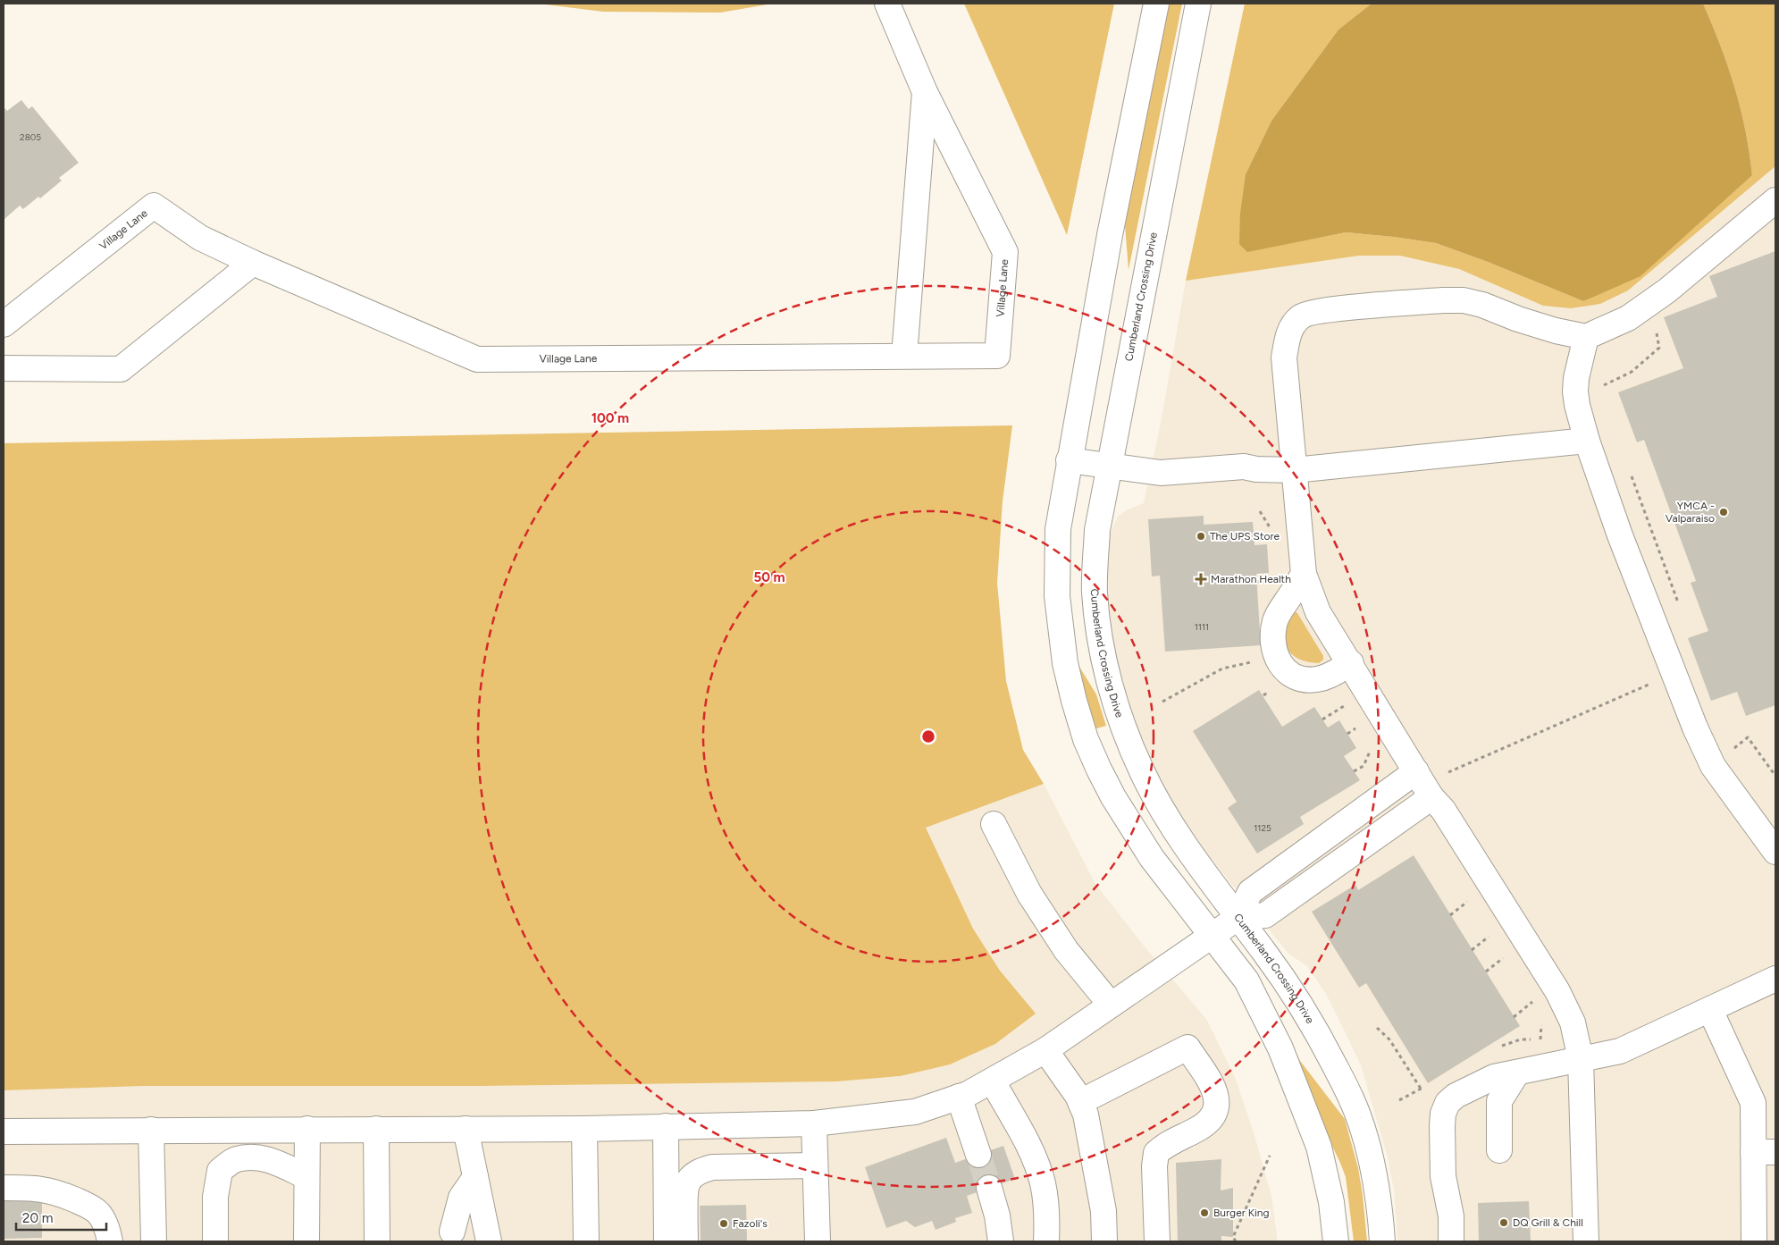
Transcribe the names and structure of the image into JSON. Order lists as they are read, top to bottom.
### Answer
{
  "streets": {
    "street": ["Village Lane", "Cumberland Crossing Drive"]
  },
  "places": {
    "other": [
      "YMCA - Valparaiso",
      "The UPS Store",
      "Burger King",
      "DQ Grill & Chill",
      "Fazoli's"
    ],
    "health": ["Marathon Health"]
  },
  "house_numbers": ["2805", "1111", "1125"],
  "scale_bar": "20 m",
  "rings": ["100 m", "50 m"]
}
